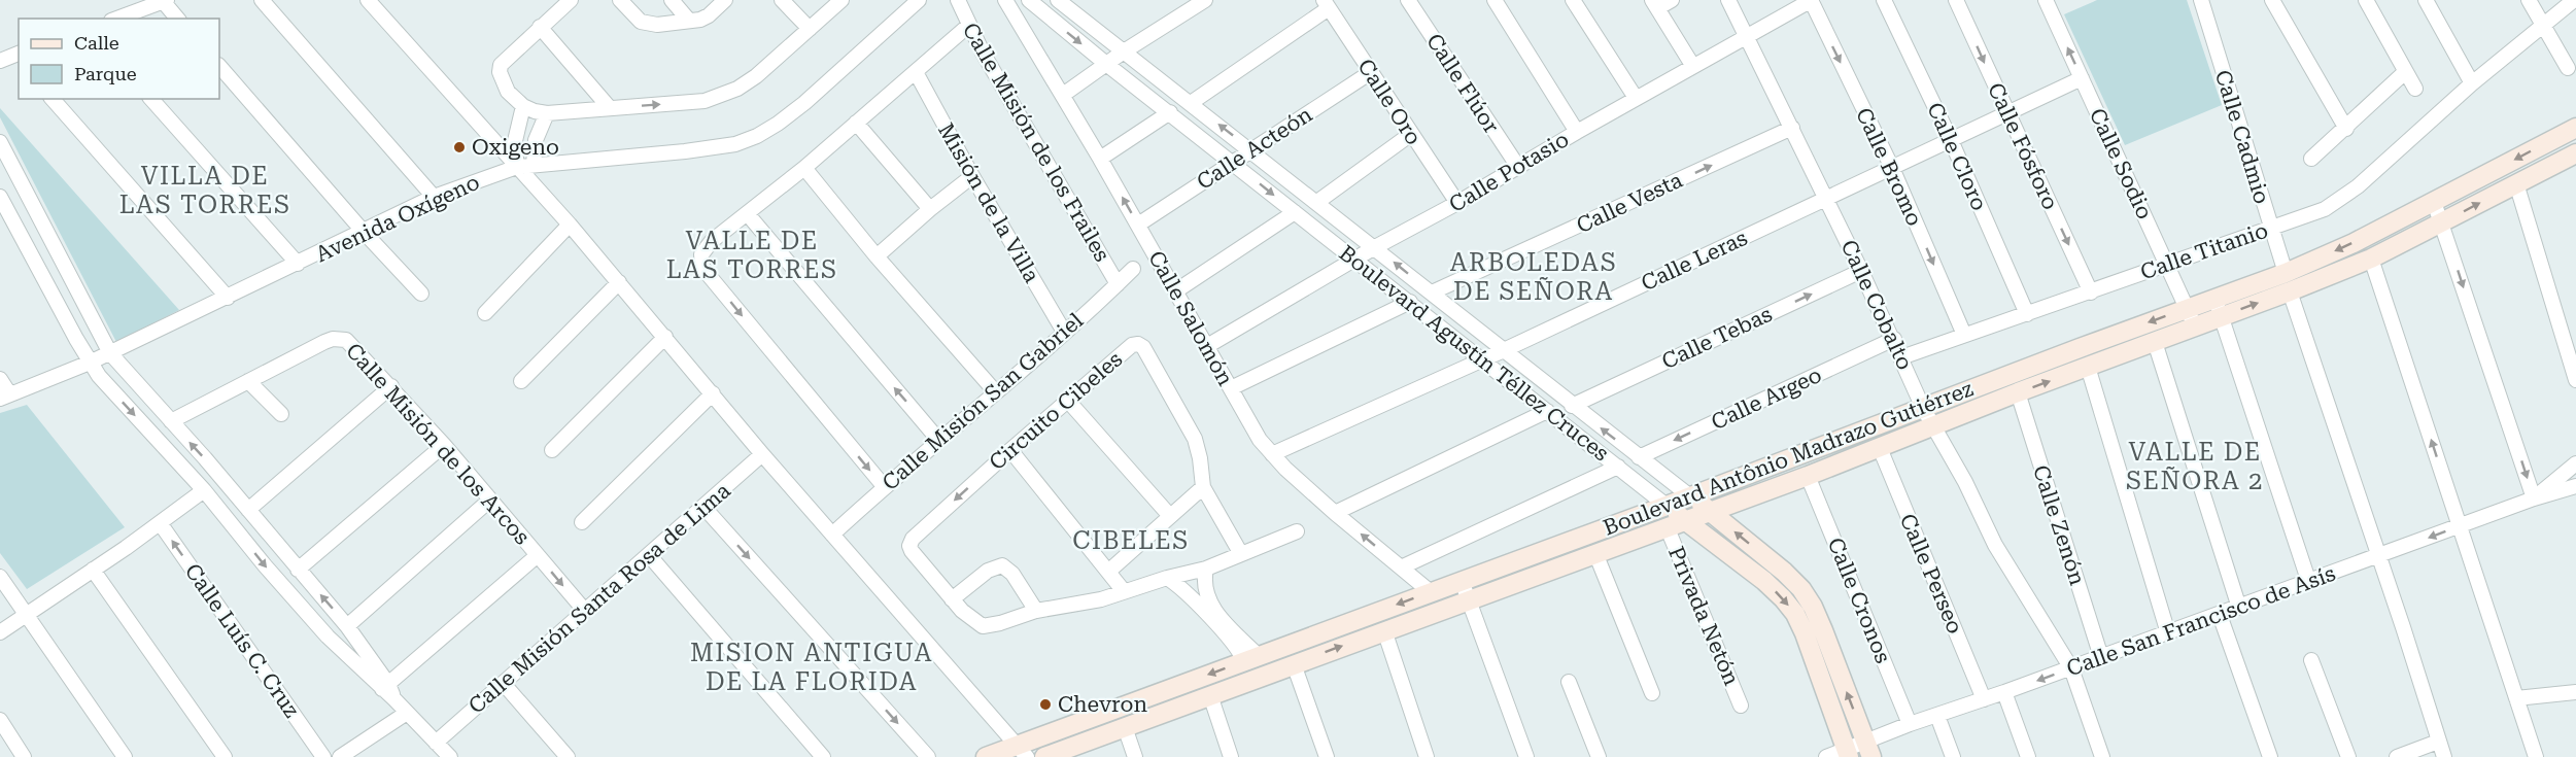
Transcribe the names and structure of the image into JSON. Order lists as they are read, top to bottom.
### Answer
{
  "streets": {
    "street": [
      "Calle Flúor",
      "Calle Oro",
      "Calle Cadmio",
      "Calle Misión de los Frailes",
      "Calle Fósforo",
      "Calle Acteón",
      "Calle Cloro",
      "Calle Sodio",
      "Calle Bromo",
      "Calle Potasio",
      "Misión de la Villa",
      "Calle Vesta",
      "Avenida Oxígeno",
      "Calle Titanio",
      "Calle Leras",
      "Calle Cobalto",
      "Calle Salomón",
      "Calle Tebas",
      "Boulevard Agustín Téllez Cruces",
      "Calle Argeo",
      "Calle Misión San Gabriel",
      "Circuito Cibeles",
      "Calle Misión de los Arcos",
      "Boulevard Antônio Madrazo Gutiérrez",
      "Calle Zenón",
      "Calle Perseo",
      "Calle Misión Santa Rosa de Lima",
      "Calle Cronos",
      "Privada Netón",
      "Calle San Francisco de Asís",
      "Calle Luís C. Cruz"
    ]
  },
  "crossings": [
    ["Calle Flúor", "Calle Potasio"],
    ["Calle Oro", "Calle Acteón"],
    ["Calle Oro", "Calle Potasio"],
    ["Calle Cadmio", "Calle Titanio"],
    ["Calle Cadmio", "Boulevard Antônio Madrazo Gutiérrez"],
    ["Calle Cadmio", "Calle San Francisco de Asís"],
    ["Calle Misión de los Frailes", "Calle Misión San Gabriel"],
    ["Calle Fósforo", "Calle Titanio"],
    ["Calle Fósforo", "Calle Leras"],
    ["Calle Acteón", "Calle Salomón"],
    ["Calle Acteón", "Boulevard Agustín Téllez Cruces"],
    ["Calle Cloro", "Calle Titanio"],
    ["Calle Cloro", "Calle Leras"],
    ["Calle Sodio", "Calle Titanio"],
    ["Calle Sodio", "Calle Leras"],
    ["Calle Sodio", "Boulevard Antônio Madrazo Gutiérrez"],
    ["Calle Bromo", "Calle Potasio"],
    ["Calle Bromo", "Calle Titanio"],
    ["Calle Bromo", "Calle Leras"],
    ["Calle Potasio", "Calle Cobalto"],
    ["Calle Potasio", "Calle Salomón"],
    ["Calle Potasio", "Boulevard Agustín Téllez Cruces"],
    ["Misión de la Villa", "Calle Misión San Gabriel"],
    ["Calle Vesta", "Calle Cobalto"],
    ["Calle Vesta", "Boulevard Agustín Téllez Cruces"],
    ["Calle Titanio", "Calle Cobalto"],
    ["Calle Leras", "Calle Cobalto"],
    ["Calle Leras", "Calle Salomón"],
    ["Calle Leras", "Boulevard Agustín Téllez Cruces"],
    ["Calle Cobalto", "Calle Tebas"],
    ["Calle Cobalto", "Calle Argeo"],
    ["Calle Cobalto", "Boulevard Antônio Madrazo Gutiérrez"],
    ["Calle Cobalto", "Calle San Francisco de Asís"],
    ["Calle Salomón", "Boulevard Antônio Madrazo Gutiérrez"],
    ["Calle Tebas", "Boulevard Agustín Téllez Cruces"],
    ["Boulevard Agustín Téllez Cruces", "Calle Argeo"],
    ["Boulevard Agustín Téllez Cruces", "Boulevard Antônio Madrazo Gutiérrez"],
    ["Boulevard Agustín Téllez Cruces", "Privada Netón"],
    ["Boulevard Agustín Téllez Cruces", "Calle San Francisco de Asís"],
    ["Calle Misión de los Arcos", "Calle Misión Santa Rosa de Lima"],
    ["Boulevard Antônio Madrazo Gutiérrez", "Calle Zenón"],
    ["Boulevard Antônio Madrazo Gutiérrez", "Calle Perseo"],
    ["Boulevard Antônio Madrazo Gutiérrez", "Calle Cronos"],
    ["Boulevard Antônio Madrazo Gutiérrez", "Privada Netón"],
    ["Calle Zenón", "Calle San Francisco de Asís"],
    ["Calle Perseo", "Calle San Francisco de Asís"],
    ["Calle Cronos", "Calle San Francisco de Asís"]
  ],
  "one_way": [
    "Calle Fósforo",
    "Calle Bromo",
    "Calle Vesta",
    "Calle Tebas",
    "Calle Argeo"
  ],
  "districts": [
    "VILLA DE LAS TORRES",
    "VALLE DE LAS TORRES",
    "ARBOLEDAS DE SEÑORA",
    "VALLE DE SEÑORA 2",
    "CIBELES",
    "MISION ANTIGUA DE LA FLORIDA"
  ],
  "places": ["Oxigeno", "Chevron"],
  "legend": ["Calle", "Parque"]
}
